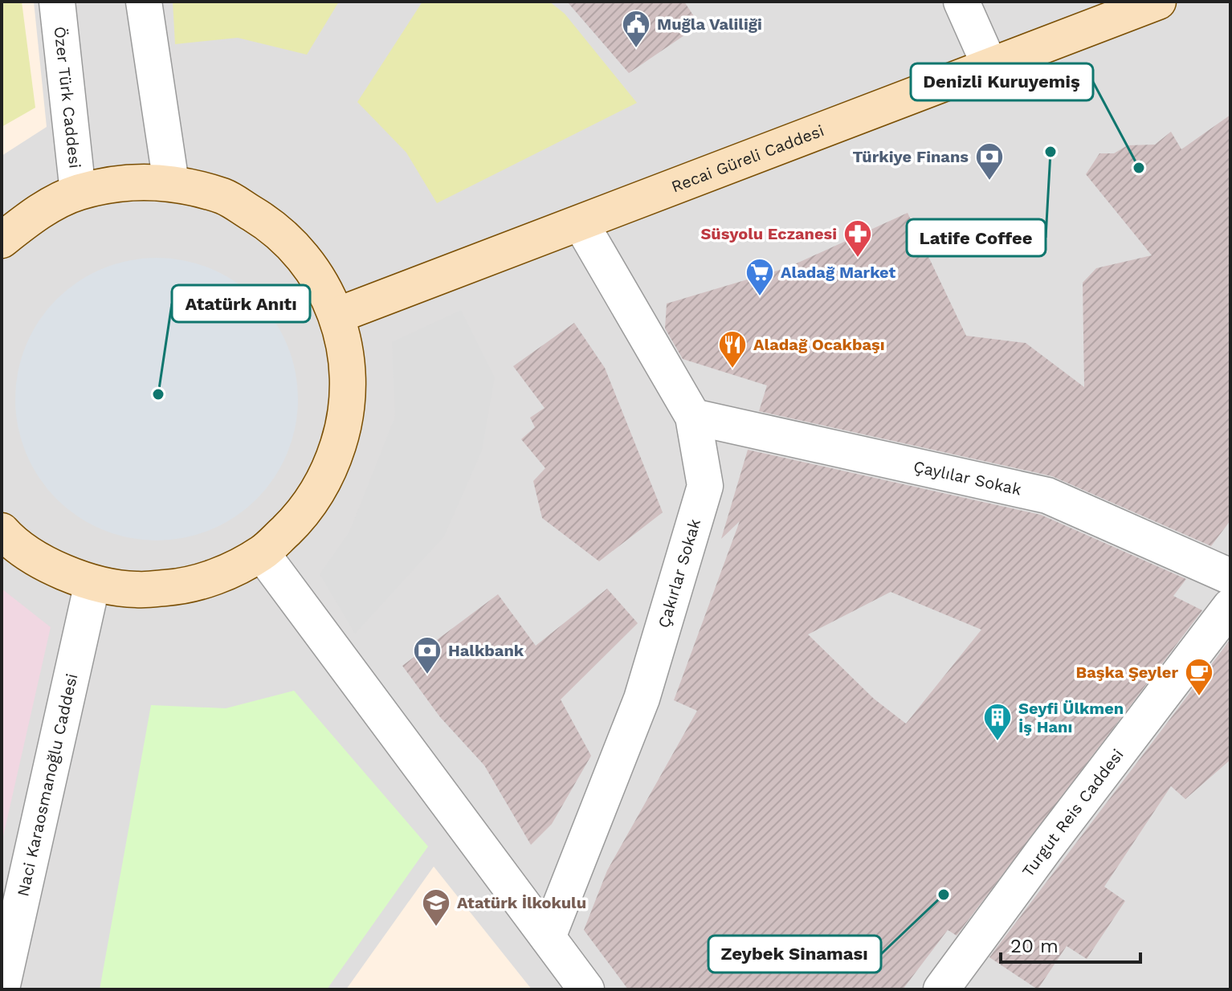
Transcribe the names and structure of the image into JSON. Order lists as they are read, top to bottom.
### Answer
{
  "streets": {
    "main road": ["Recai Güreli Caddesi"],
    "street": [
      "Özer Türk Caddesi",
      "Çaylılar Sokak",
      "Çakırlar Sokak",
      "Naci Karaosmanoğlu Caddesi",
      "Turgut Reis Caddesi"
    ]
  },
  "crossings": [
    ["Recai Güreli Caddesi", "Çakırlar Sokak"],
    ["Çaylılar Sokak", "Çakırlar Sokak"]
  ],
  "places": {
    "public building": ["Muğla Valiliği"],
    "other": [
      "Latife Coffee",
      "Denizli Kuruyemiş",
      "Atatürk Anıtı",
      "Zeybek Sinaması"
    ],
    "bank": ["Türkiye Finans", "Halkbank"],
    "pharmacy": ["Süsyolu Eczanesi"],
    "supermarket": ["Aladağ Market"],
    "restaurant": ["Aladağ Ocakbaşı"],
    "cafe": ["Başka Şeyler"],
    "building": ["Seyfi Ülkmen İş Hanı"],
    "school or university": ["Atatürk İlkokulu"]
  },
  "scale_bar": "20 m"
}
